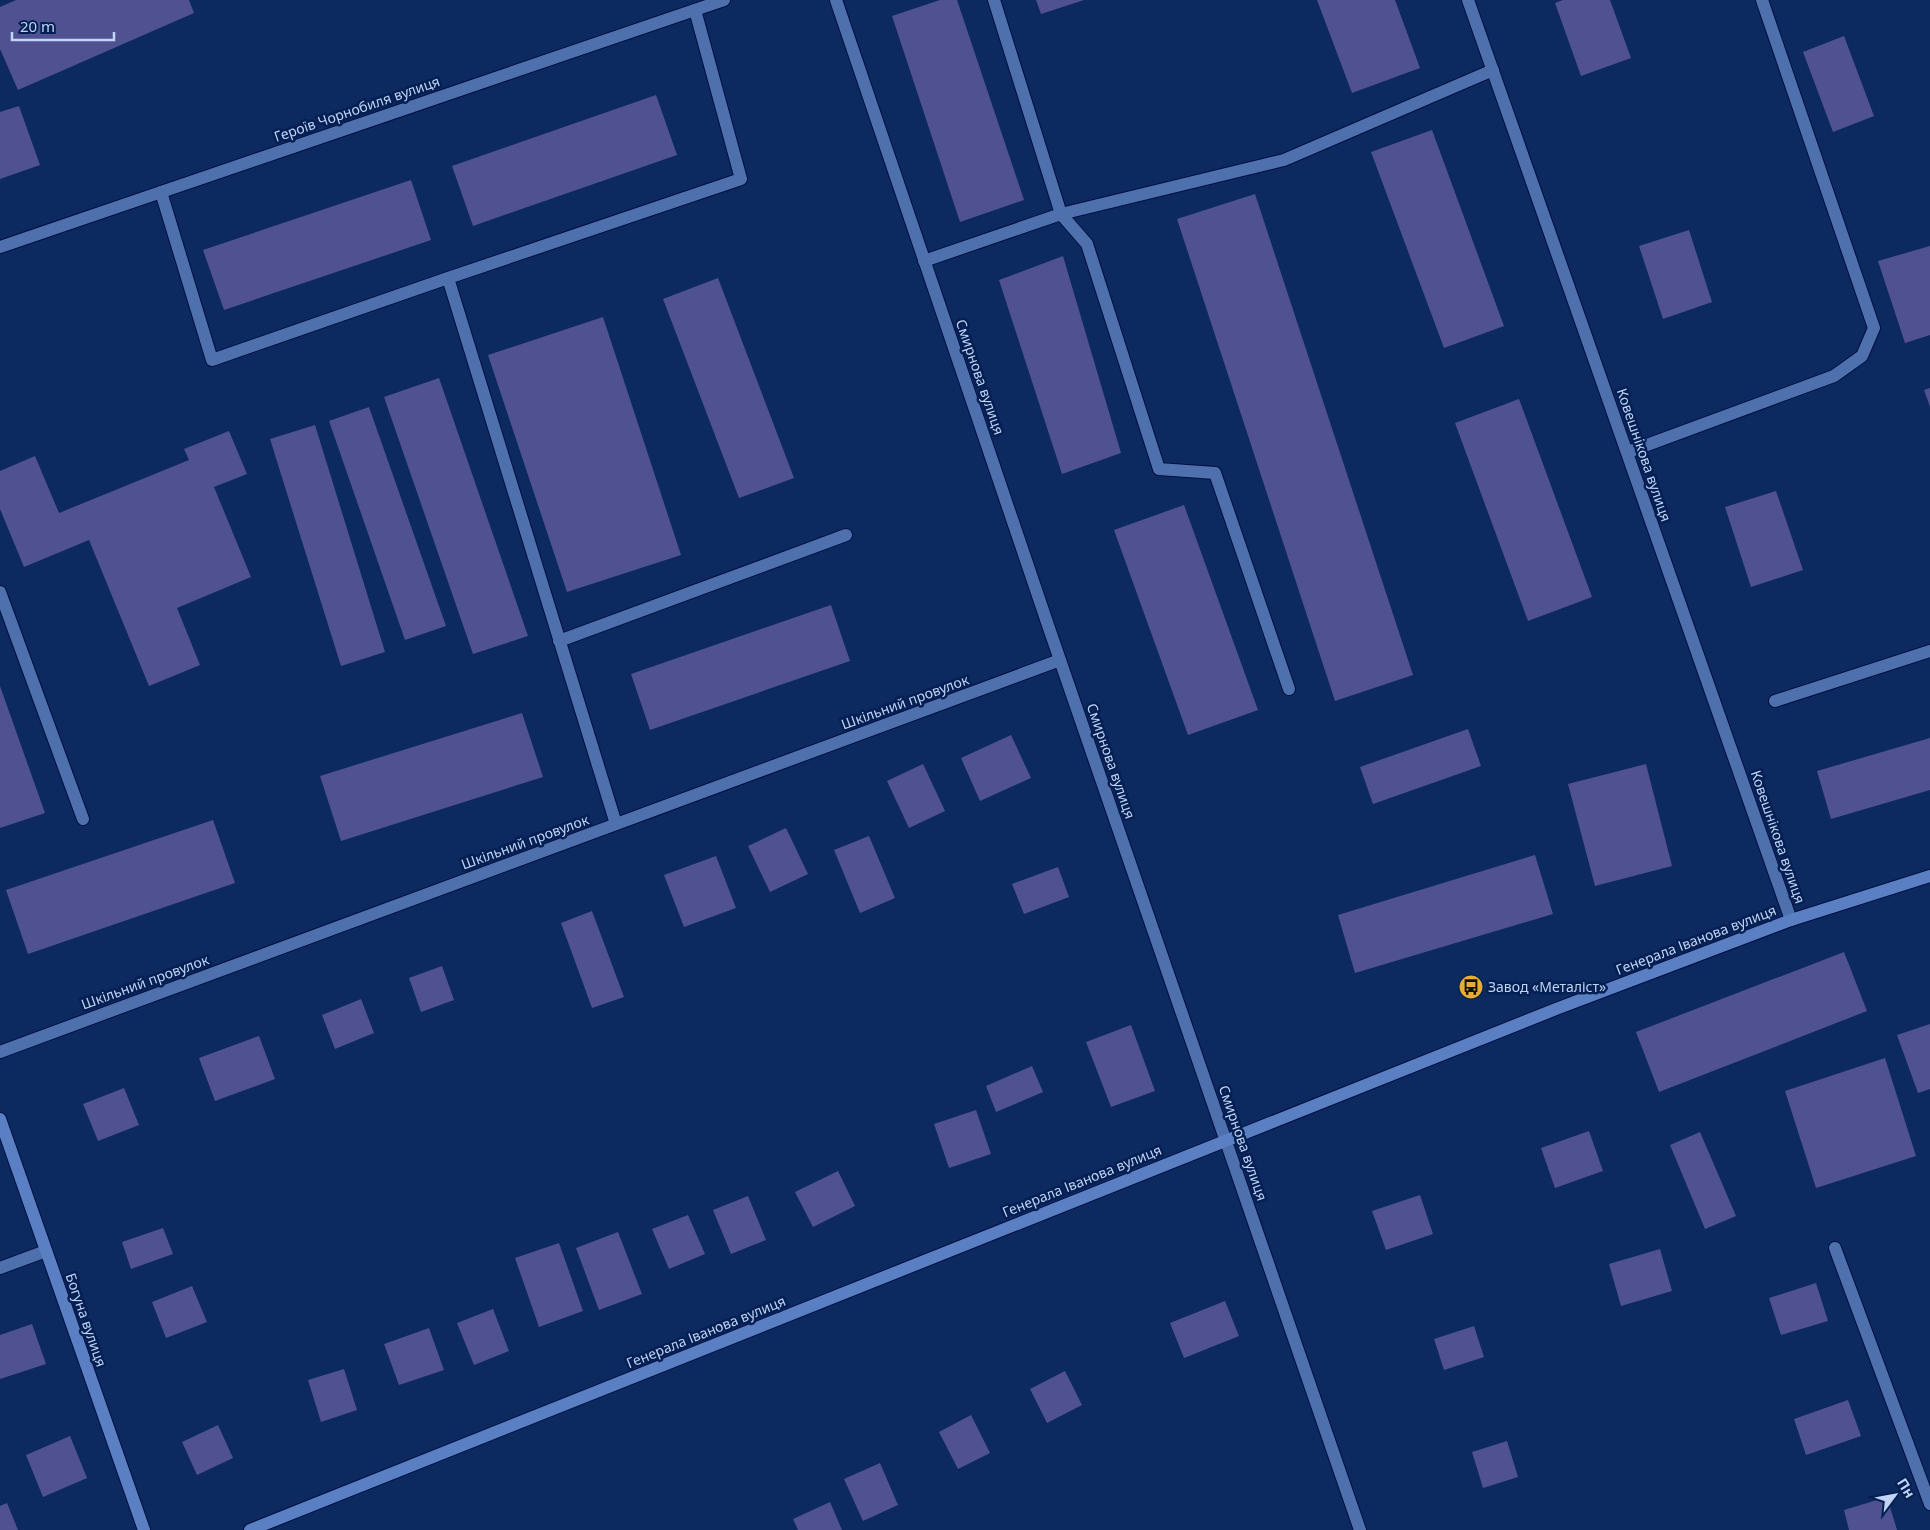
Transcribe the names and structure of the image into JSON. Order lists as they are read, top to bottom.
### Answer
{
  "streets": {
    "street": [
      "Героїв Чорнобиля вулиця",
      "Смирнова вулиця",
      "Ковешнікова вулиця",
      "Шкільний провулок",
      "Генерала Іванова вулиця",
      "Богуна вулиця"
    ]
  },
  "crossings": [
    ["Смирнова вулиця", "Шкільний провулок"],
    ["Смирнова вулиця", "Генерала Іванова вулиця"],
    ["Ковешнікова вулиця", "Генерала Іванова вулиця"]
  ],
  "places": {
    "bus stop": ["Завод «Металіст»"]
  },
  "scale_bar": "20 m",
  "north": "top right"
}
